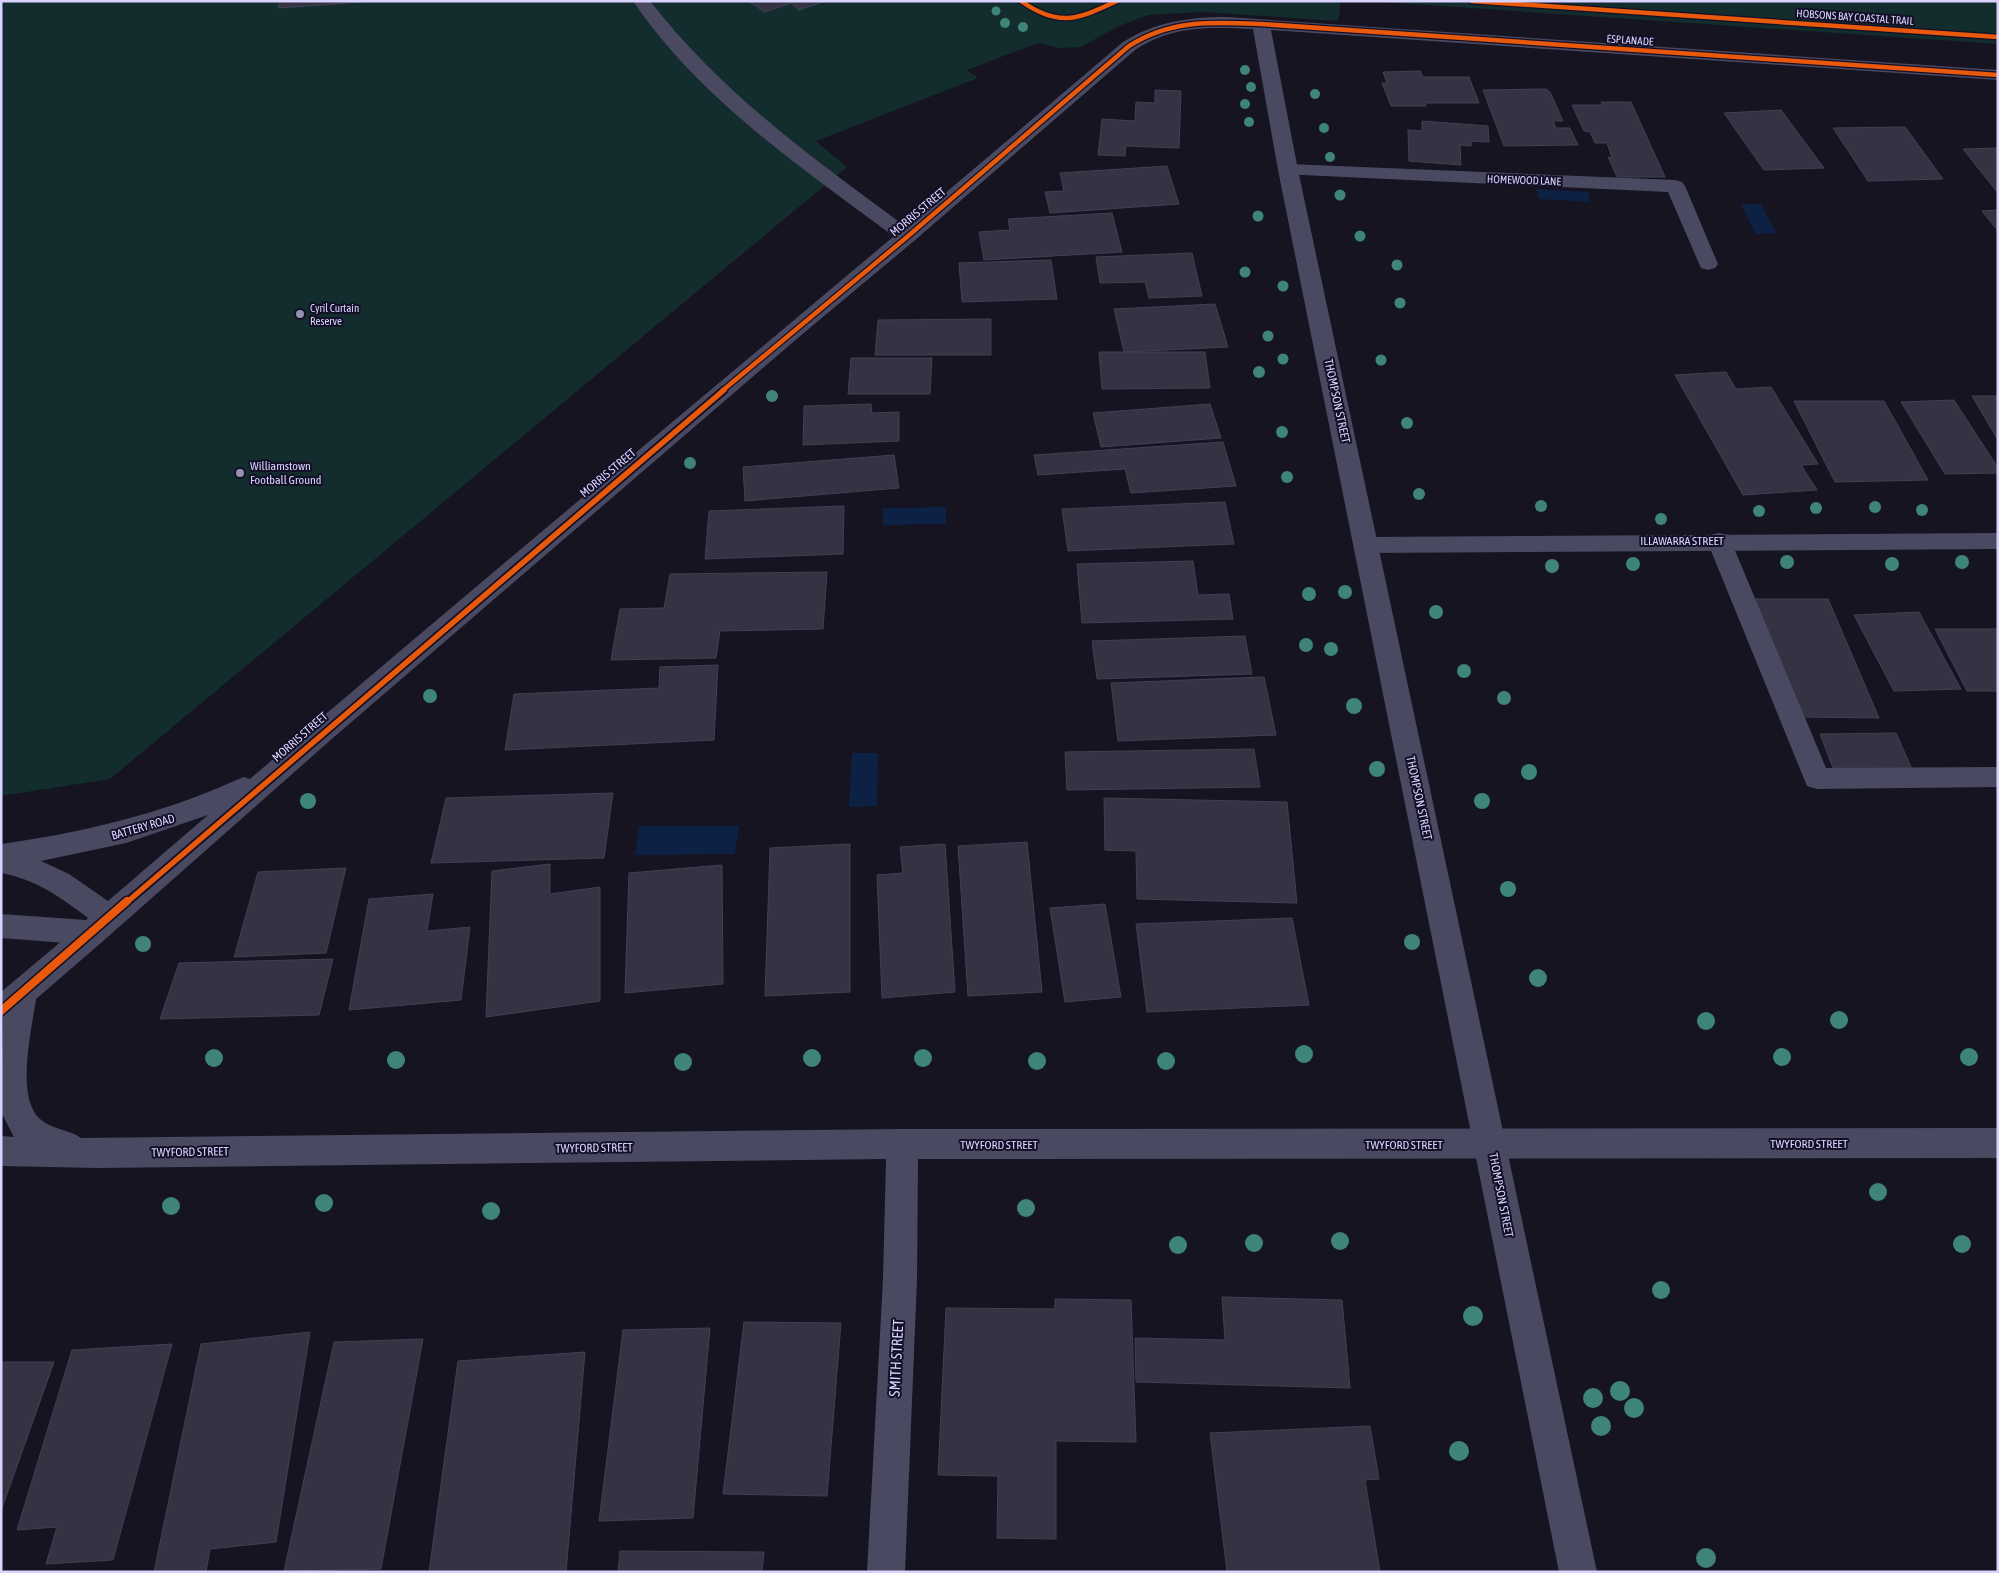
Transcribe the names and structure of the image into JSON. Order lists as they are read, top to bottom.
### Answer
{
  "streets": {
    "street": [
      "ESPLANADE",
      "HOMEWOOD LANE",
      "MORRIS STREET",
      "THOMPSON STREET",
      "ILLAWARRA STREET",
      "BATTERY ROAD",
      "TWYFORD STREET",
      "SMITH STREET"
    ],
    "cycle path": ["HOBSONS BAY COASTAL TRAIL"]
  },
  "crossings": [
    ["ESPLANADE", "MORRIS STREET"],
    ["ESPLANADE", "THOMPSON STREET"],
    ["HOMEWOOD LANE", "THOMPSON STREET"],
    ["MORRIS STREET", "THOMPSON STREET"],
    ["MORRIS STREET", "BATTERY ROAD"],
    ["THOMPSON STREET", "ILLAWARRA STREET"],
    ["THOMPSON STREET", "TWYFORD STREET"],
    ["TWYFORD STREET", "SMITH STREET"]
  ],
  "places": ["Cyril Curtain Reserve", "Williamstown Football Ground"]
}
